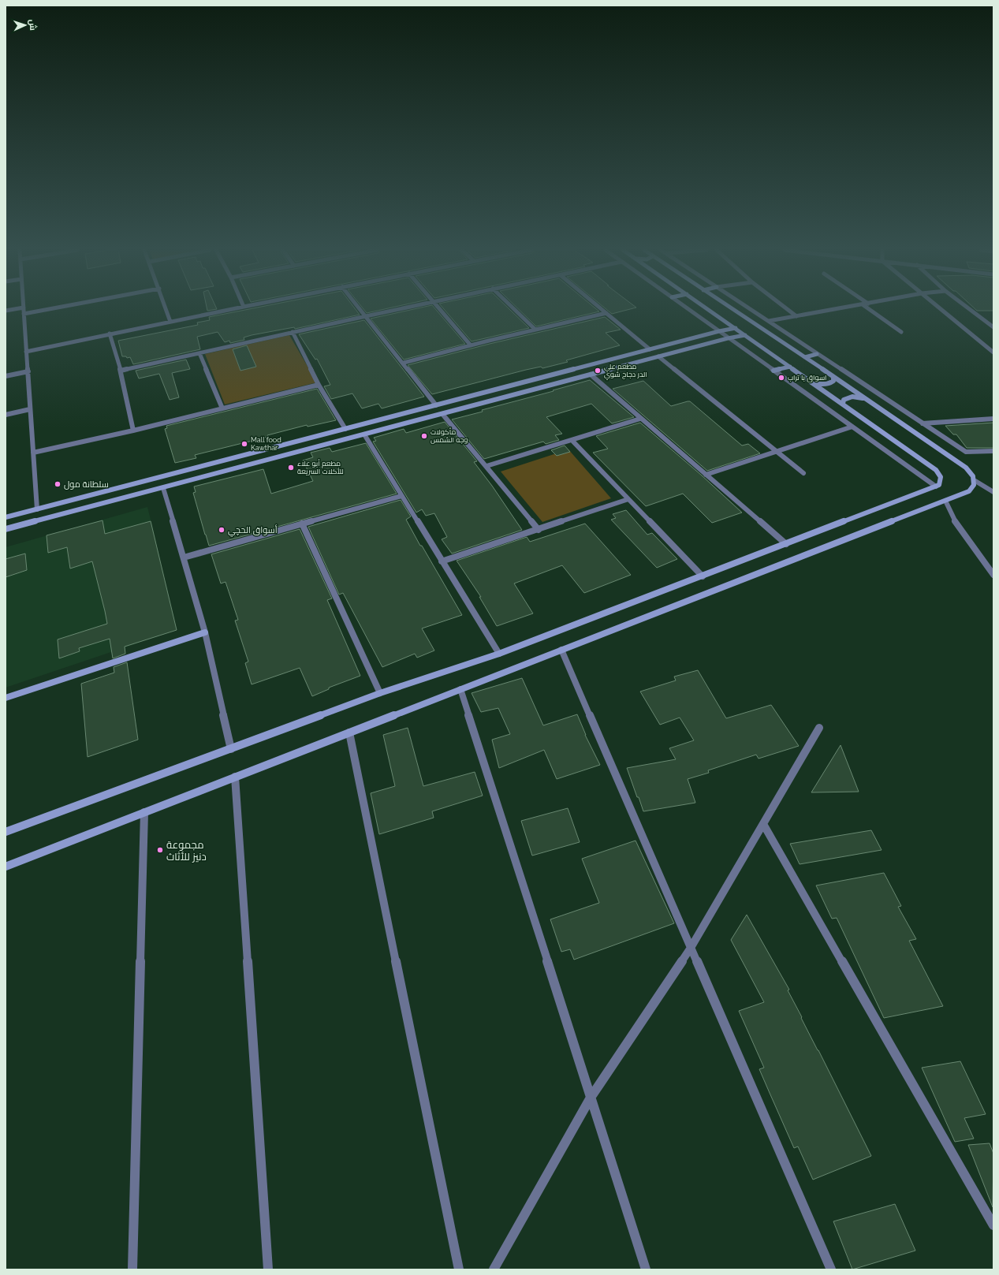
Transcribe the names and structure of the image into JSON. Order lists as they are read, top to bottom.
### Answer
{
  "places": [
    "مطعم علي الدر دجاج شوي",
    "اسواق با تراب",
    "مأكولات وجه الشمس",
    "Mall food Kawthar",
    "مطعم أبو علاء للأكلات السريعة",
    "سلطانة مول",
    "أسواق الحچي",
    "مجموعة دنيز للأثاث"
  ],
  "north": "right"
}
